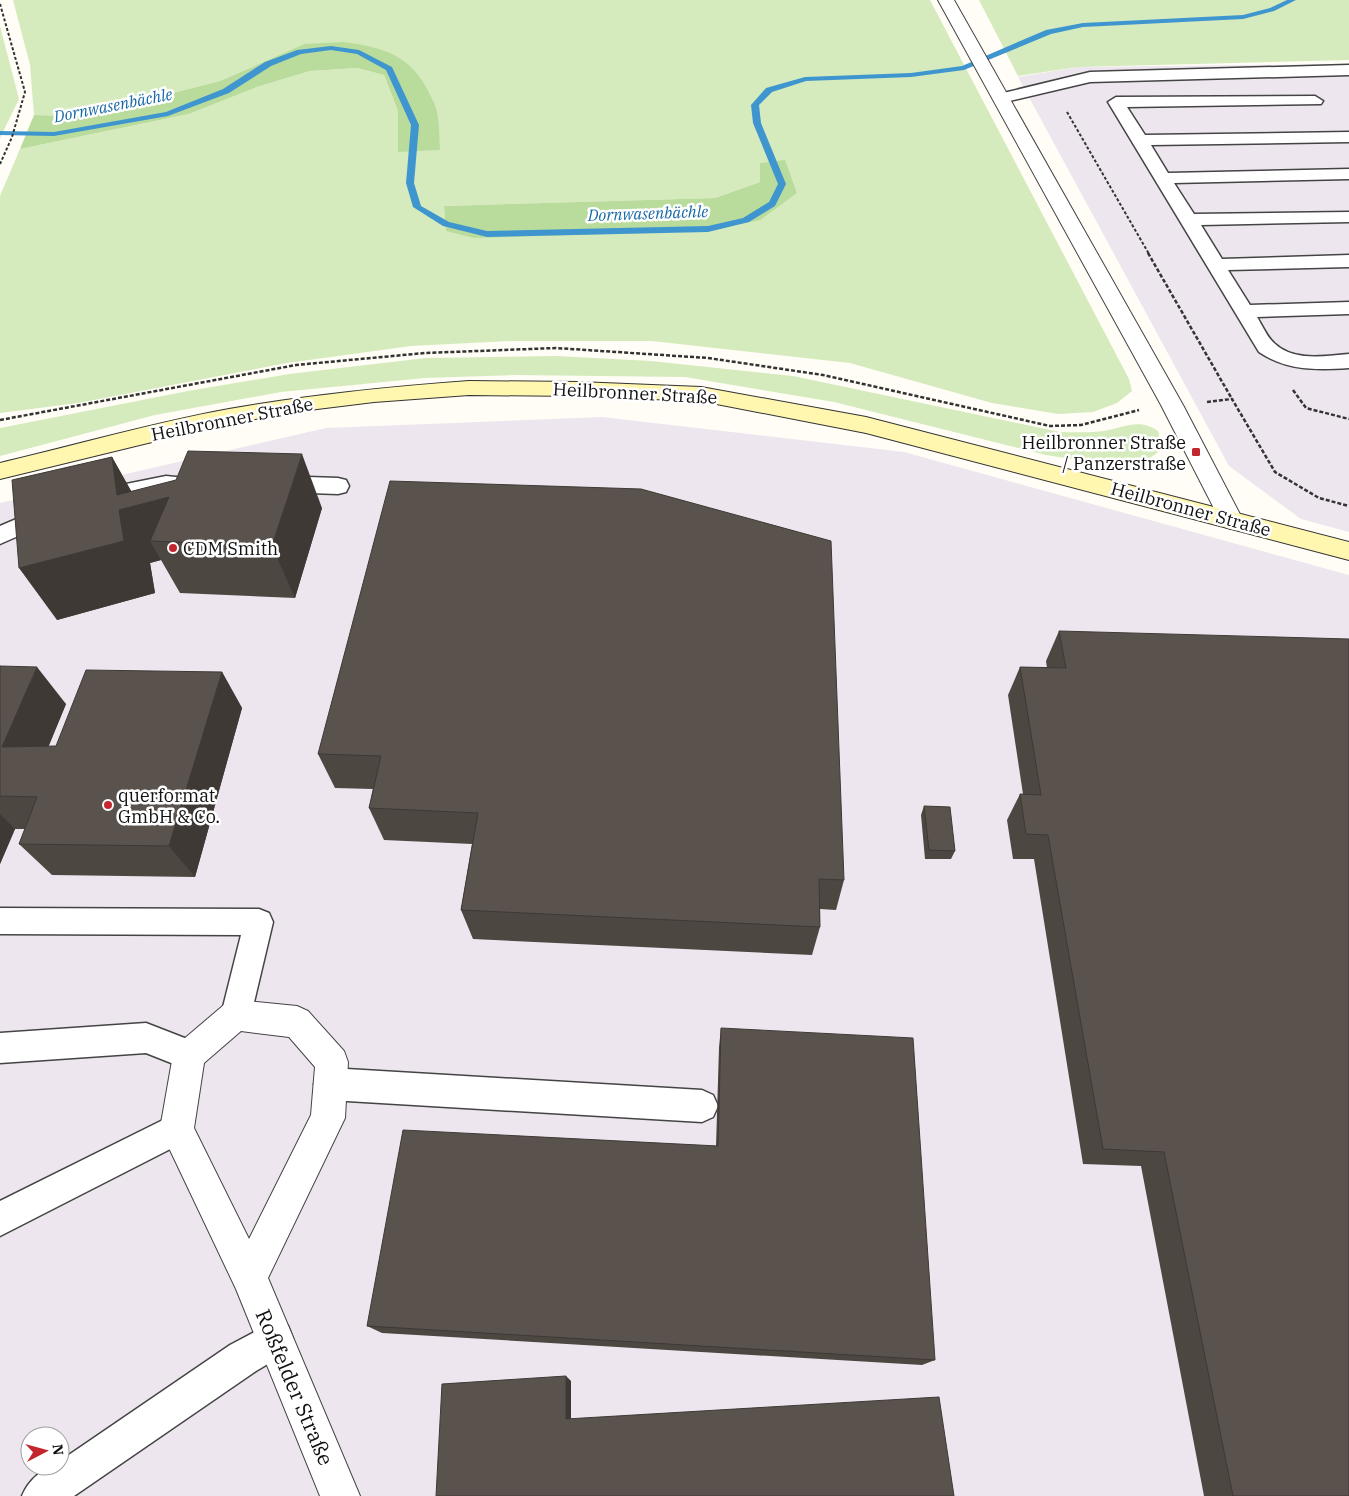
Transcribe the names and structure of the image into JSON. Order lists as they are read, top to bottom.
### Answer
{
  "streets": {
    "main road": ["Heilbronner Straße"],
    "street": ["Roßfelder Straße"]
  },
  "water": ["Dornwasenbächle"],
  "places": {
    "transit": ["Heilbronner Straße / Panzerstraße"],
    "other": ["CDM Smith", "querformat GmbH & Co."]
  },
  "north": "right"
}
